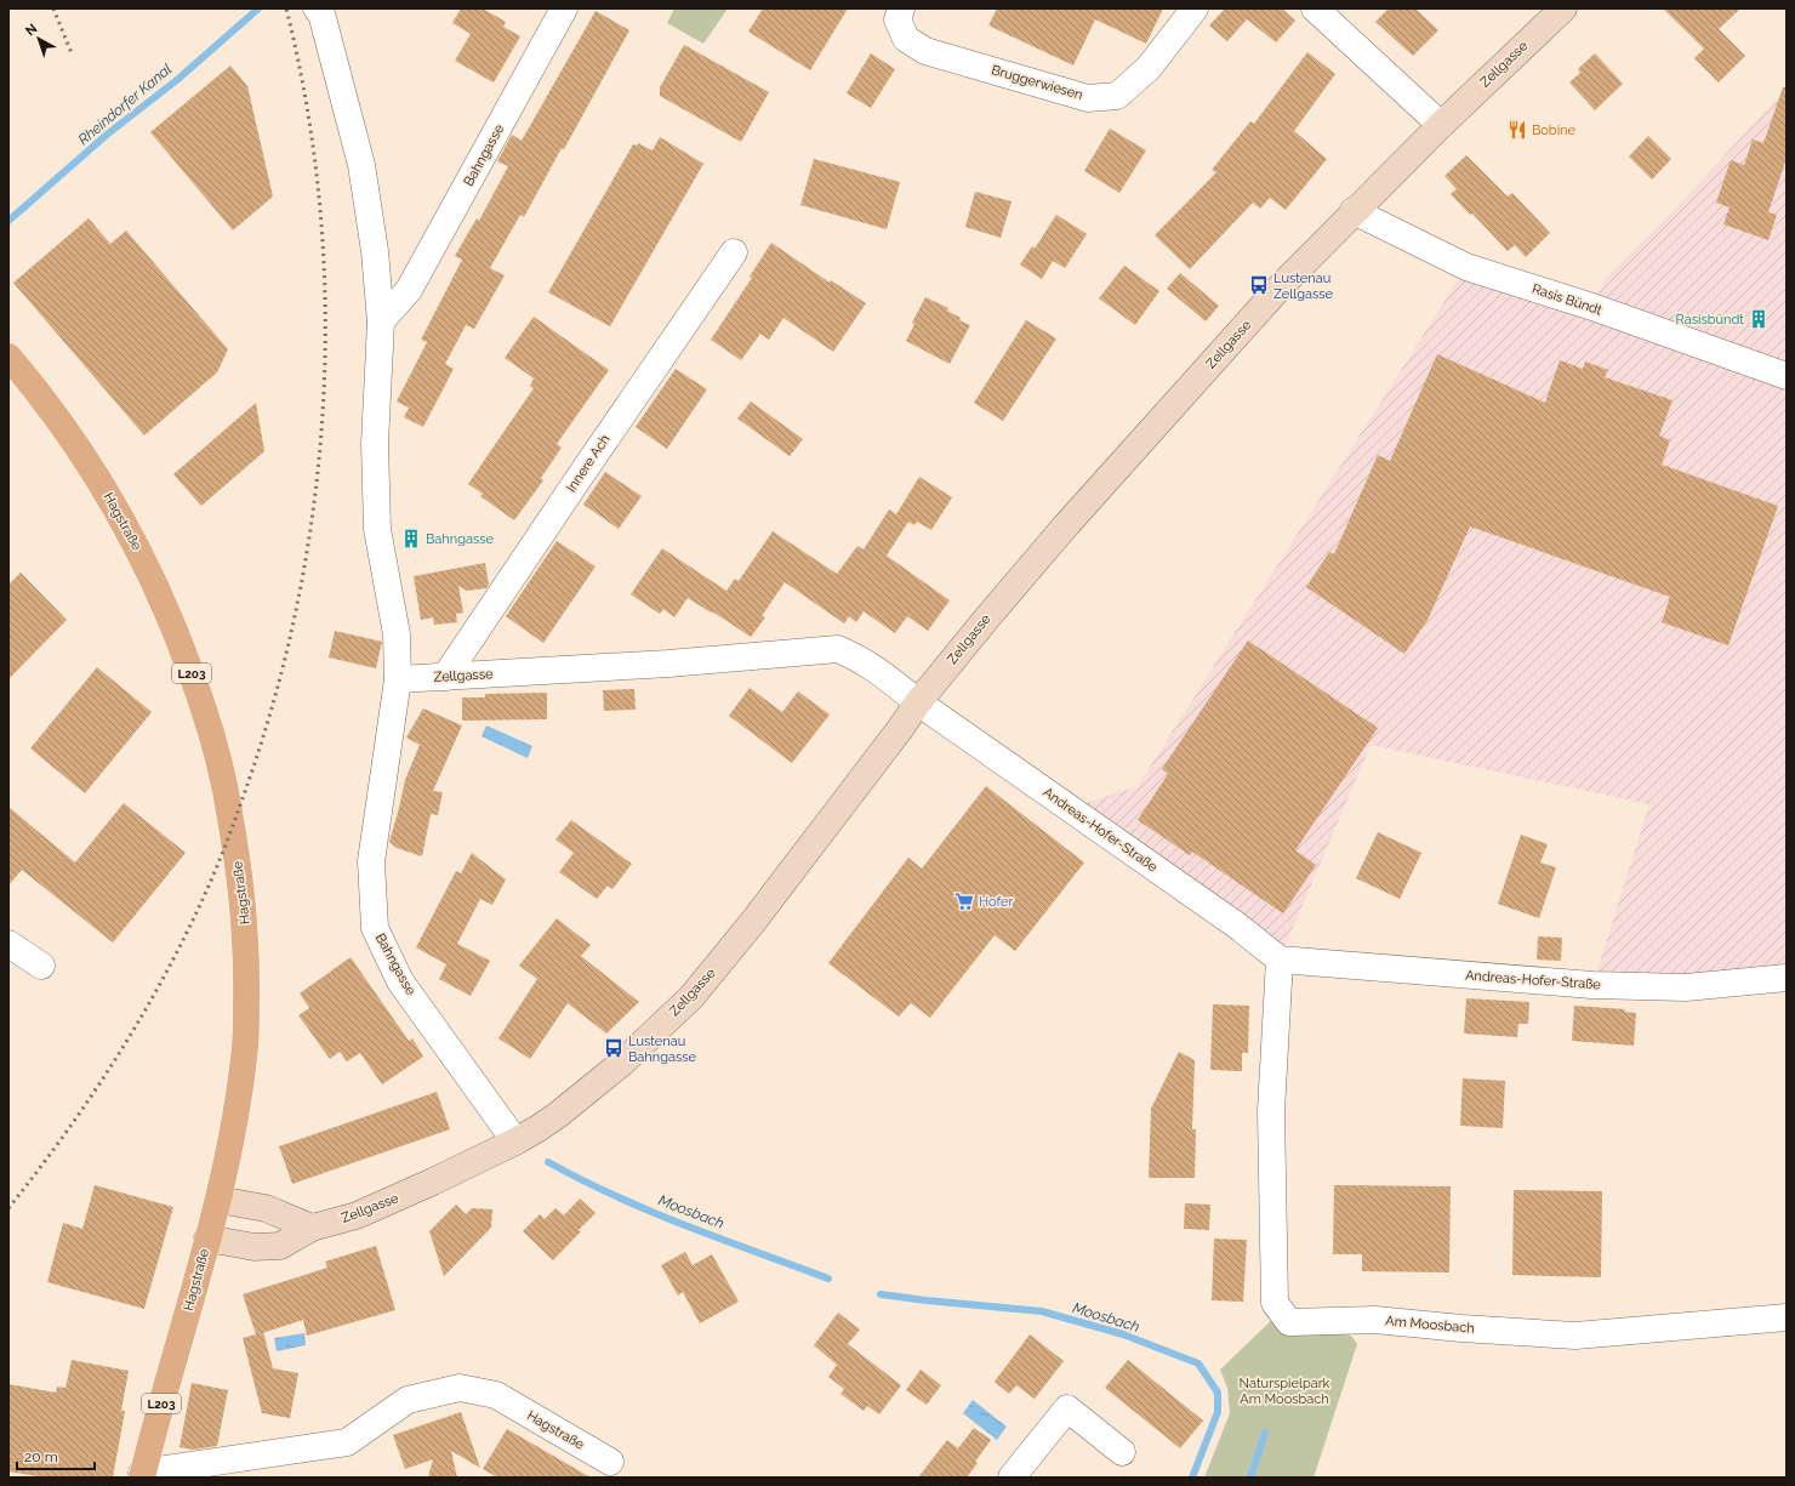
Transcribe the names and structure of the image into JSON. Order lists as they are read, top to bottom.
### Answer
{
  "streets": {
    "main road": ["Zellgasse", "Hagstraße", "L203"],
    "street": [
      "Bruggerwiesen",
      "Bahngasse",
      "Rasis Bündt",
      "Innere Ach",
      "Andreas-Hofer-Straße",
      "Am Moosbach"
    ]
  },
  "crossings": [
    ["Zellgasse", "Bahngasse"],
    ["Zellgasse", "Rasis Bündt"],
    ["Zellgasse", "Innere Ach"],
    ["Zellgasse", "Hagstraße"],
    ["Zellgasse", "Andreas-Hofer-Straße"],
    ["Andreas-Hofer-Straße", "Am Moosbach"]
  ],
  "water": ["Rheindorfer Kanal", "Moosbach"],
  "parks": ["Naturspielpark Am Moosbach"],
  "places": {
    "restaurant": ["Bobine"],
    "bus stop": ["Lustenau Zellgasse", "Lustenau Bahngasse"],
    "building": ["Rasisbündt", "Bahngasse"],
    "supermarket": ["Hofer"]
  },
  "scale_bar": "20 m",
  "north": "top left"
}
